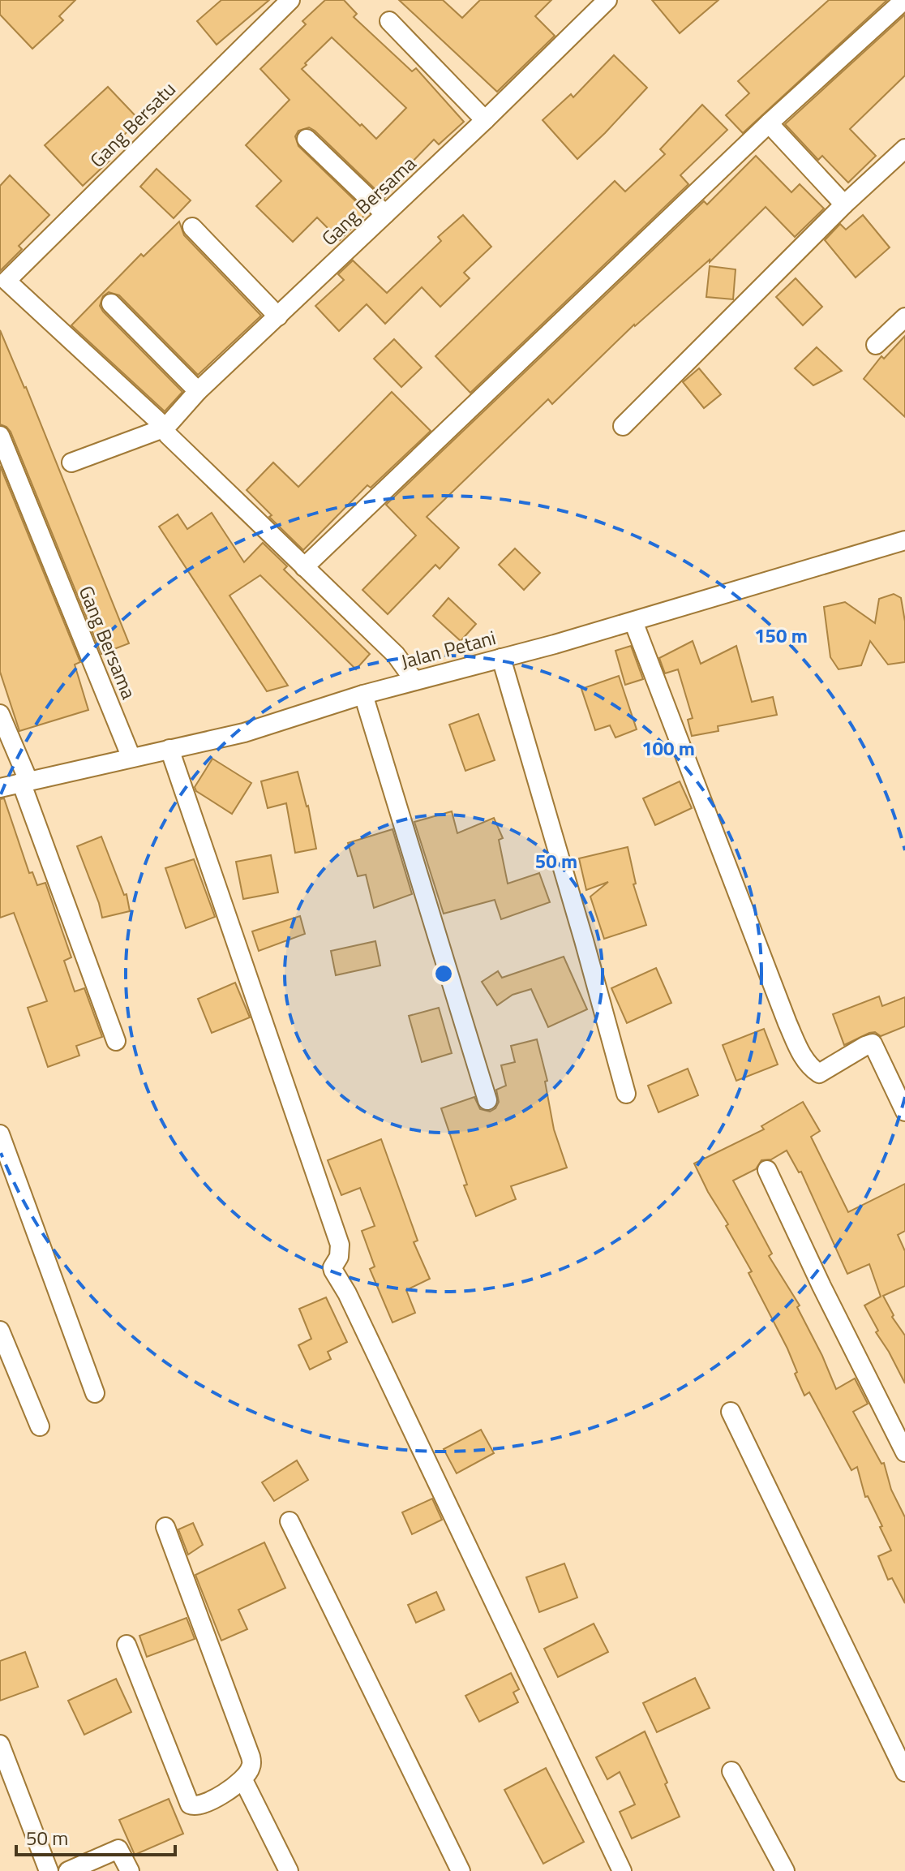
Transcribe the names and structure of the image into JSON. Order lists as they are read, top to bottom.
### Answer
{
  "streets": {
    "street": ["Gang Bersatu", "Gang Bersama", "Jalan Petani"]
  },
  "crossings": [
    ["Gang Bersatu", "Gang Bersama"],
    ["Gang Bersama", "Jalan Petani"]
  ],
  "scale_bar": "50 m",
  "rings": ["150 m", "100 m", "50 m"]
}
